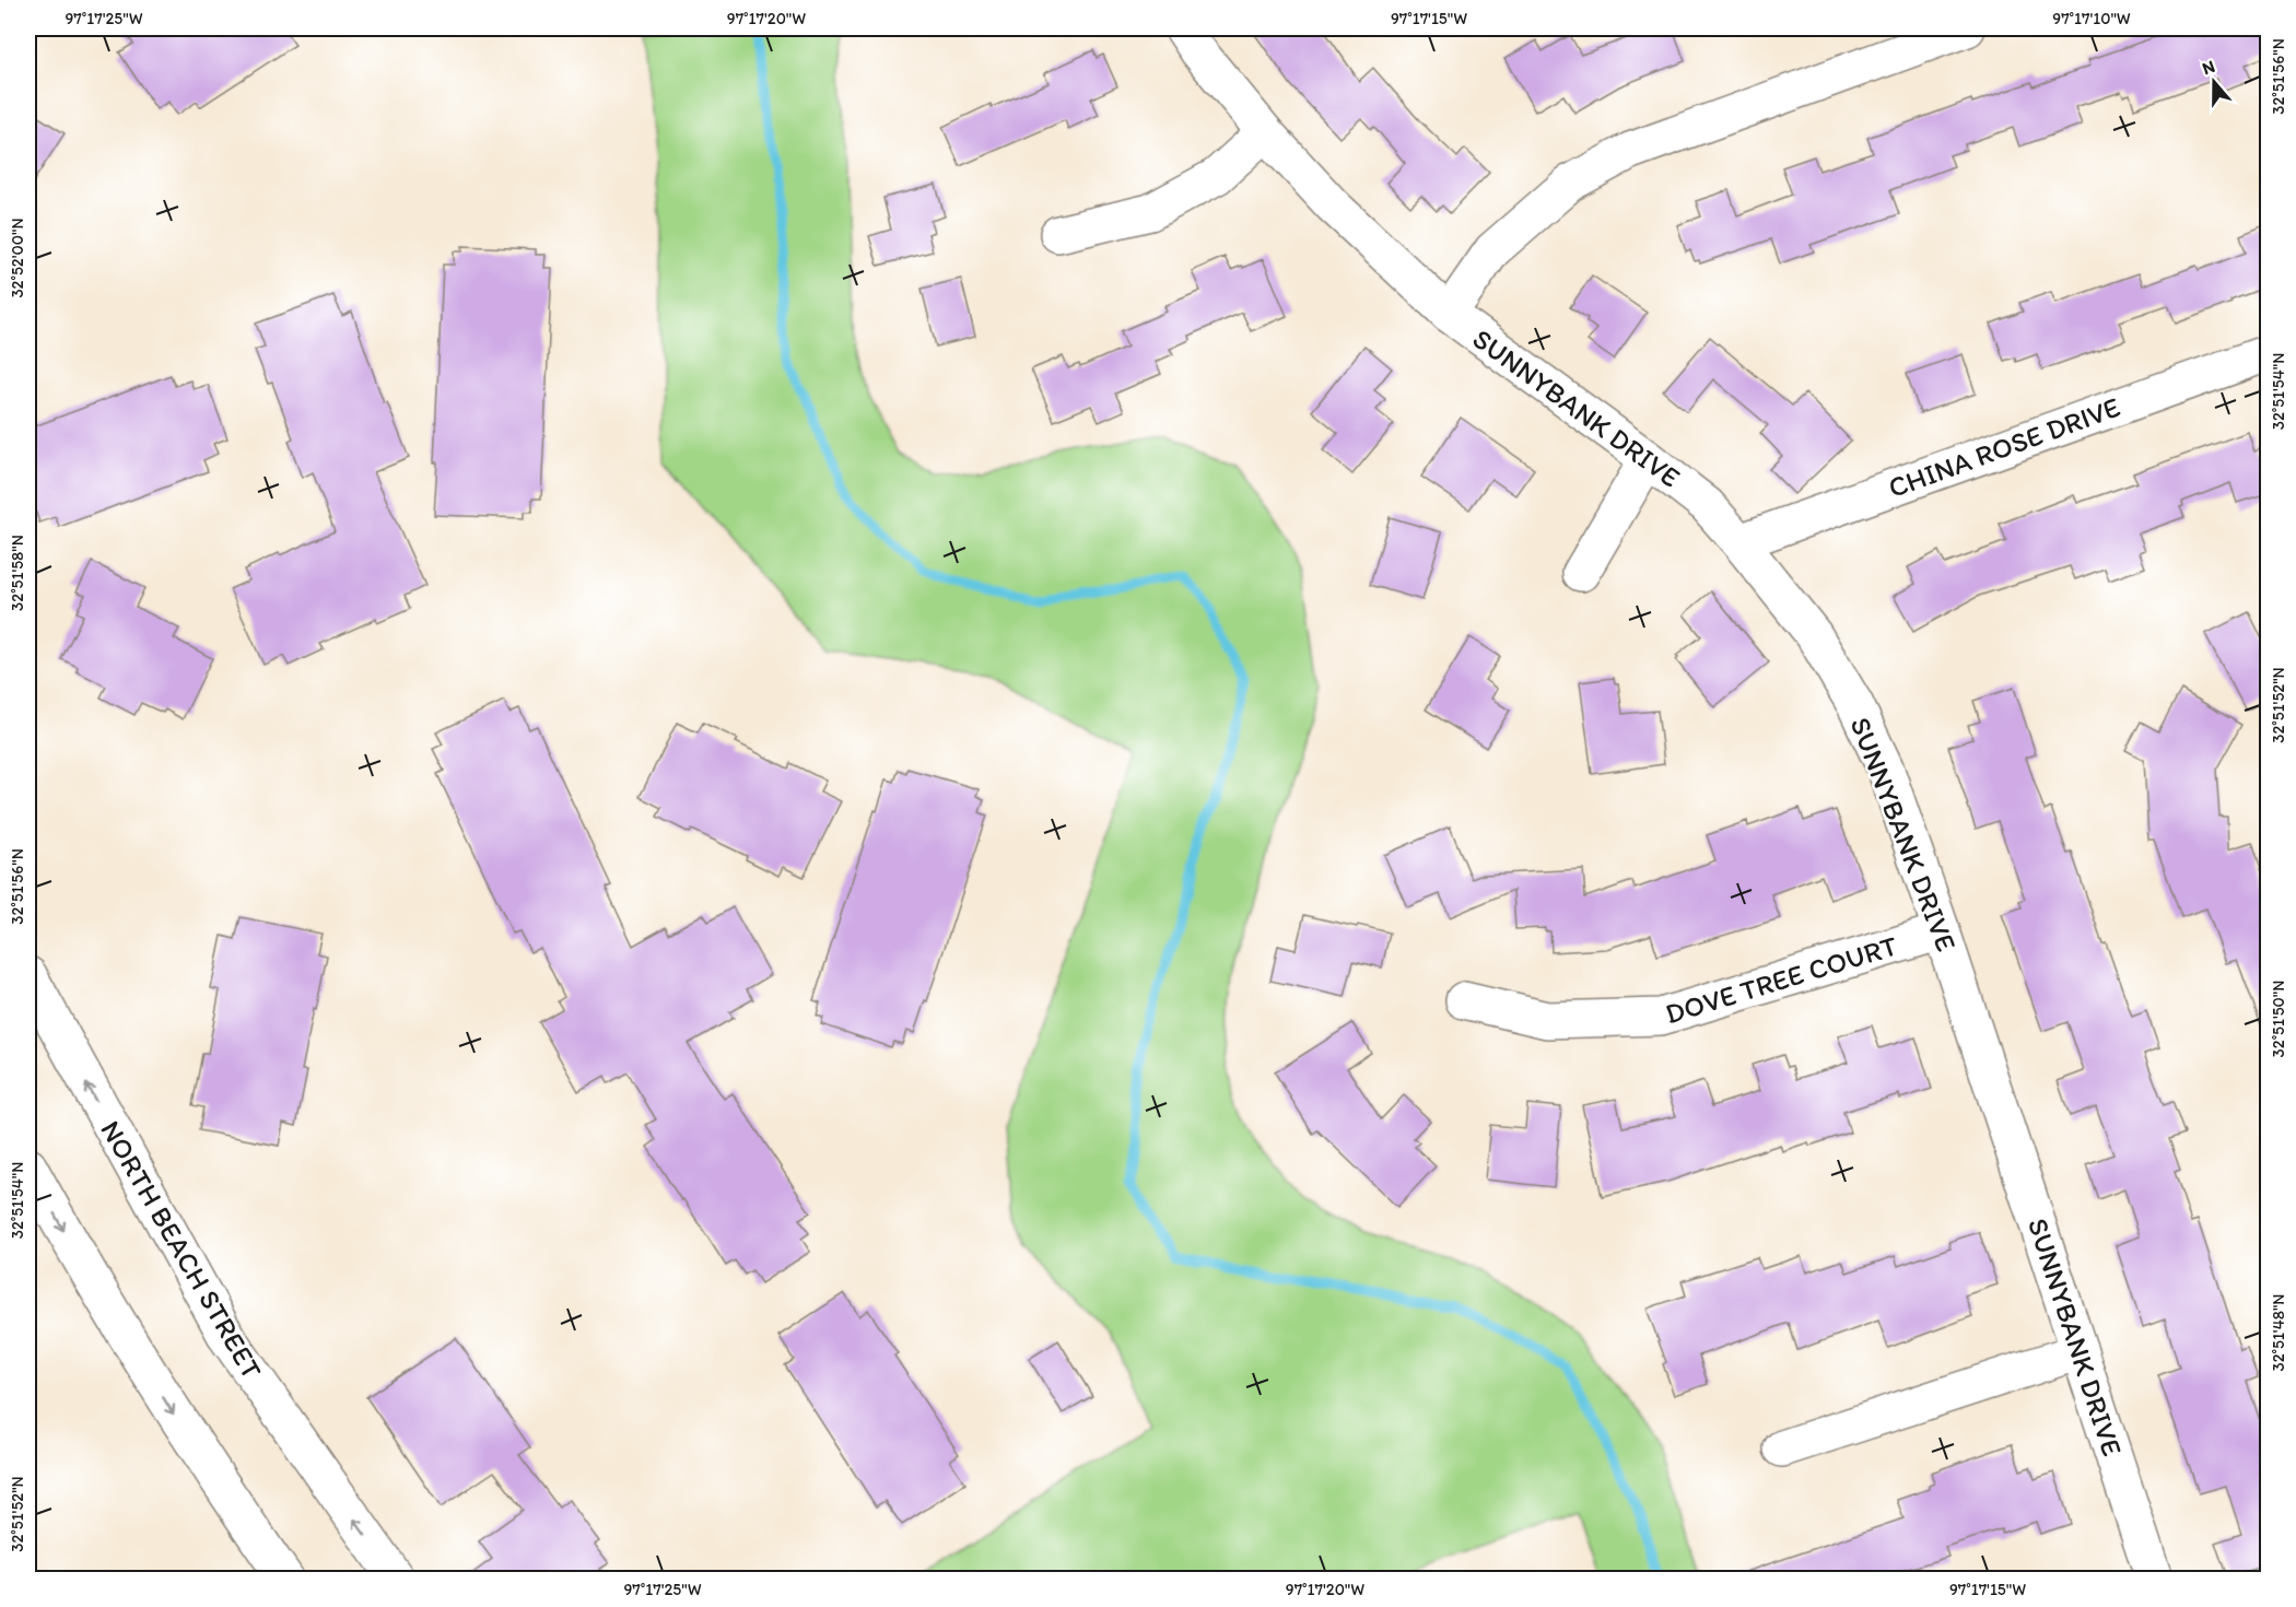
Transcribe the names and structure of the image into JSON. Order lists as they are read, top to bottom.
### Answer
{
  "streets": {
    "street": [
      "SUNNYBANK DRIVE",
      "CHINA ROSE DRIVE",
      "DOVE TREE COURT",
      "NORTH BEACH STREET"
    ]
  },
  "crossings": [
    ["SUNNYBANK DRIVE", "CHINA ROSE DRIVE"],
    ["SUNNYBANK DRIVE", "DOVE TREE COURT"]
  ],
  "north": "top",
  "coordinates": [
    "97°17'25\"W",
    "97°17'20\"W",
    "97°17'15\"W",
    "97°17'10\"W",
    "32°51'56\"N",
    "32°52'00\"N",
    "32°51'54\"N",
    "32°51'58\"N",
    "32°51'52\"N",
    "32°51'50\"N",
    "32°51'48\"N"
  ]
}
